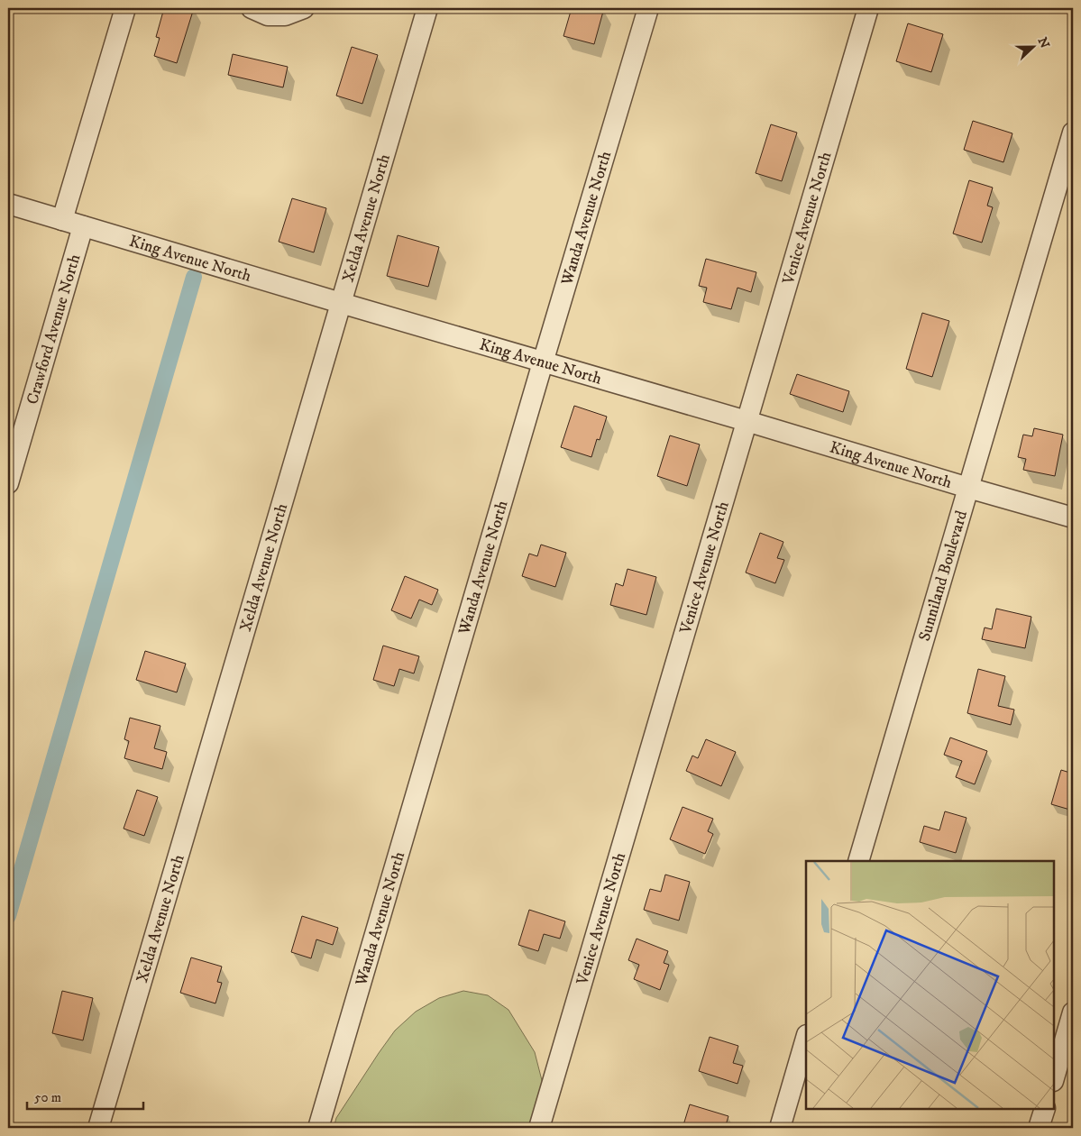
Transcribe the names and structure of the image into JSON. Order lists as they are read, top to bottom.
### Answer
{
  "streets": {
    "street": [
      "Xelda Avenue North",
      "Wanda Avenue North",
      "Venice Avenue North",
      "King Avenue North",
      "Crawford Avenue North",
      "Sunniland Boulevard"
    ]
  },
  "crossings": [
    ["Xelda Avenue North", "King Avenue North"],
    ["Wanda Avenue North", "King Avenue North"],
    ["Venice Avenue North", "King Avenue North"],
    ["King Avenue North", "Crawford Avenue North"],
    ["King Avenue North", "Sunniland Boulevard"]
  ],
  "scale_bar": "50 m",
  "north": "right"
}
